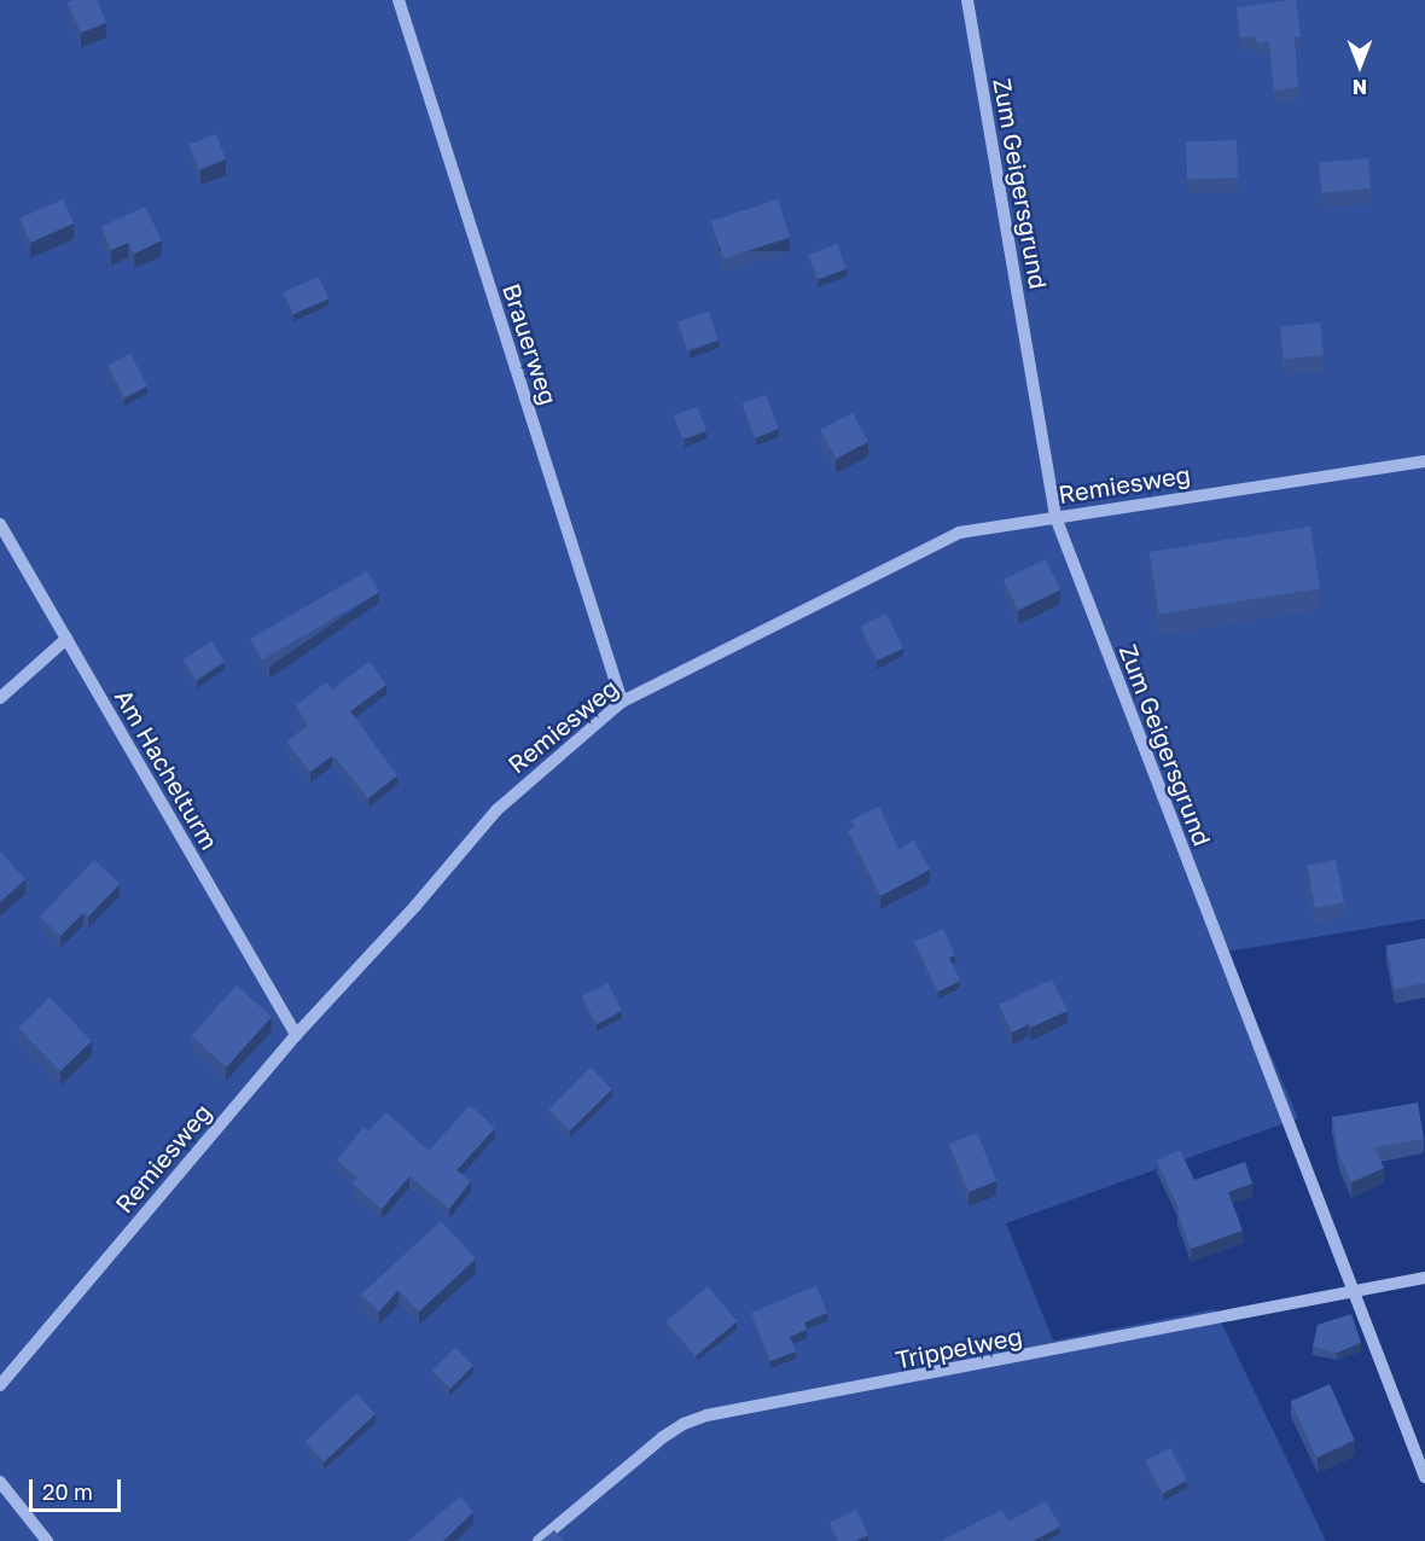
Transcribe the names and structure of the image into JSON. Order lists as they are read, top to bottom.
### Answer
{
  "streets": {
    "lane": [
      "Zum Geigersgrund",
      "Brauerweg",
      "Remiesweg",
      "Am Hachelturm",
      "Trippelweg"
    ]
  },
  "crossings": [
    ["Zum Geigersgrund", "Remiesweg"],
    ["Zum Geigersgrund", "Trippelweg"],
    ["Brauerweg", "Remiesweg"],
    ["Remiesweg", "Am Hachelturm"]
  ],
  "scale_bar": "20 m",
  "north": "bottom"
}
